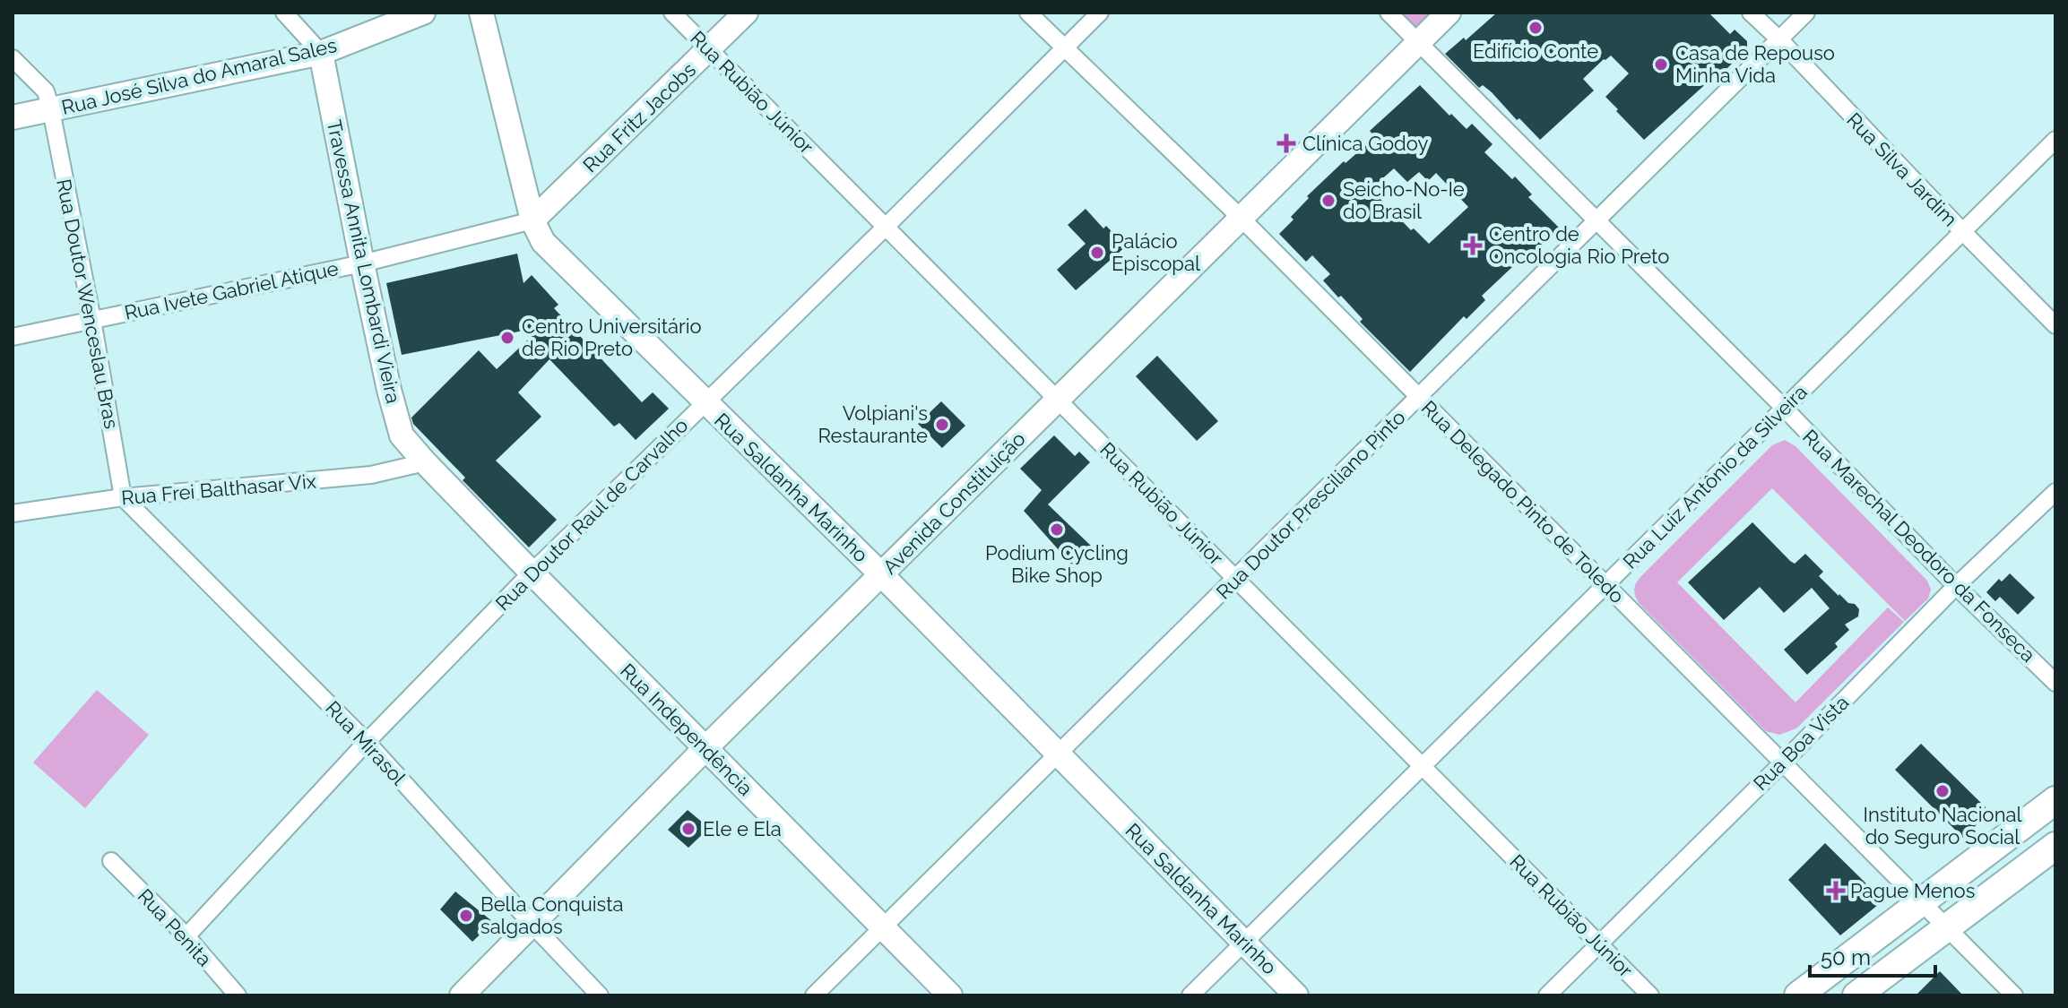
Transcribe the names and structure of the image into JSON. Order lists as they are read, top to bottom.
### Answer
{
  "streets": {
    "street": [
      "Rua José Silva do Amaral Sales",
      "Rua Rubião Júnior",
      "Rua Fritz Jacobs",
      "Rua Silva Jardim",
      "Travessa Annita Lombardi Vieira",
      "Rua Ivete Gabriel Atique",
      "Rua Doutor Wenceslau Bras",
      "Rua Luiz Antônio da Silveira",
      "Rua Saldanha Marinho",
      "Rua Frei Balthasar Vix",
      "Rua Delegado Pinto de Toledo",
      "Avenida Constituição",
      "Rua Doutor Presciliano Pinto",
      "Rua Doutor Raul de Carvalho",
      "Rua Marechal Deodoro da Fonseca",
      "Rua Independência",
      "Rua Mirasol",
      "Rua Boa Vista",
      "Rua Penita"
    ]
  },
  "crossings": [
    ["Rua José Silva do Amaral Sales", "Travessa Annita Lombardi Vieira"],
    ["Rua José Silva do Amaral Sales", "Rua Doutor Wenceslau Bras"],
    ["Rua Rubião Júnior", "Rua Fritz Jacobs"],
    ["Rua Rubião Júnior", "Rua Luiz Antônio da Silveira"],
    ["Rua Rubião Júnior", "Avenida Constituição"],
    ["Rua Rubião Júnior", "Rua Doutor Presciliano Pinto"],
    ["Rua Rubião Júnior", "Rua Doutor Raul de Carvalho"],
    ["Rua Rubião Júnior", "Rua Boa Vista"],
    ["Rua Fritz Jacobs", "Rua Ivete Gabriel Atique"],
    ["Rua Fritz Jacobs", "Rua Saldanha Marinho"],
    ["Rua Silva Jardim", "Rua Luiz Antônio da Silveira"],
    ["Rua Silva Jardim", "Rua Doutor Presciliano Pinto"],
    ["Travessa Annita Lombardi Vieira", "Rua Ivete Gabriel Atique"],
    ["Travessa Annita Lombardi Vieira", "Rua Frei Balthasar Vix"],
    ["Travessa Annita Lombardi Vieira", "Rua Independência"],
    ["Rua Ivete Gabriel Atique", "Rua Doutor Wenceslau Bras"],
    ["Rua Ivete Gabriel Atique", "Rua Saldanha Marinho"],
    ["Rua Doutor Wenceslau Bras", "Rua Frei Balthasar Vix"],
    ["Rua Doutor Wenceslau Bras", "Rua Mirasol"],
    ["Rua Luiz Antônio da Silveira", "Rua Saldanha Marinho"],
    ["Rua Luiz Antônio da Silveira", "Rua Delegado Pinto de Toledo"],
    ["Rua Luiz Antônio da Silveira", "Rua Marechal Deodoro da Fonseca"],
    ["Rua Saldanha Marinho", "Avenida Constituição"],
    ["Rua Saldanha Marinho", "Rua Doutor Presciliano Pinto"],
    ["Rua Saldanha Marinho", "Rua Doutor Raul de Carvalho"],
    ["Rua Frei Balthasar Vix", "Rua Independência"],
    ["Rua Frei Balthasar Vix", "Rua Mirasol"],
    ["Rua Delegado Pinto de Toledo", "Avenida Constituição"],
    ["Rua Delegado Pinto de Toledo", "Rua Doutor Presciliano Pinto"],
    ["Rua Delegado Pinto de Toledo", "Rua Doutor Raul de Carvalho"],
    ["Rua Delegado Pinto de Toledo", "Rua Boa Vista"],
    ["Avenida Constituição", "Rua Marechal Deodoro da Fonseca"],
    ["Avenida Constituição", "Rua Independência"],
    ["Avenida Constituição", "Rua Mirasol"],
    ["Rua Doutor Presciliano Pinto", "Rua Marechal Deodoro da Fonseca"],
    ["Rua Doutor Presciliano Pinto", "Rua Independência"],
    ["Rua Doutor Raul de Carvalho", "Rua Independência"],
    ["Rua Doutor Raul de Carvalho", "Rua Mirasol"],
    ["Rua Doutor Raul de Carvalho", "Rua Penita"],
    ["Rua Marechal Deodoro da Fonseca", "Rua Boa Vista"]
  ],
  "places": {
    "other": [
      "Edifício Conte",
      "Casa de Repouso Minha Vida",
      "Seicho-No-Ie do Brasil",
      "Palácio Episcopal",
      "Centro Universitário de Rio Preto",
      "Volpiani's Restaurante",
      "Podium Cycling Bike Shop",
      "Instituto Nacional do Seguro Social",
      "Ele e Ela",
      "Bella Conquista salgados"
    ],
    "health": ["Clínica Godoy", "Centro de Oncologia Rio Preto", "Pague Menos"]
  },
  "scale_bar": "50 m"
}
